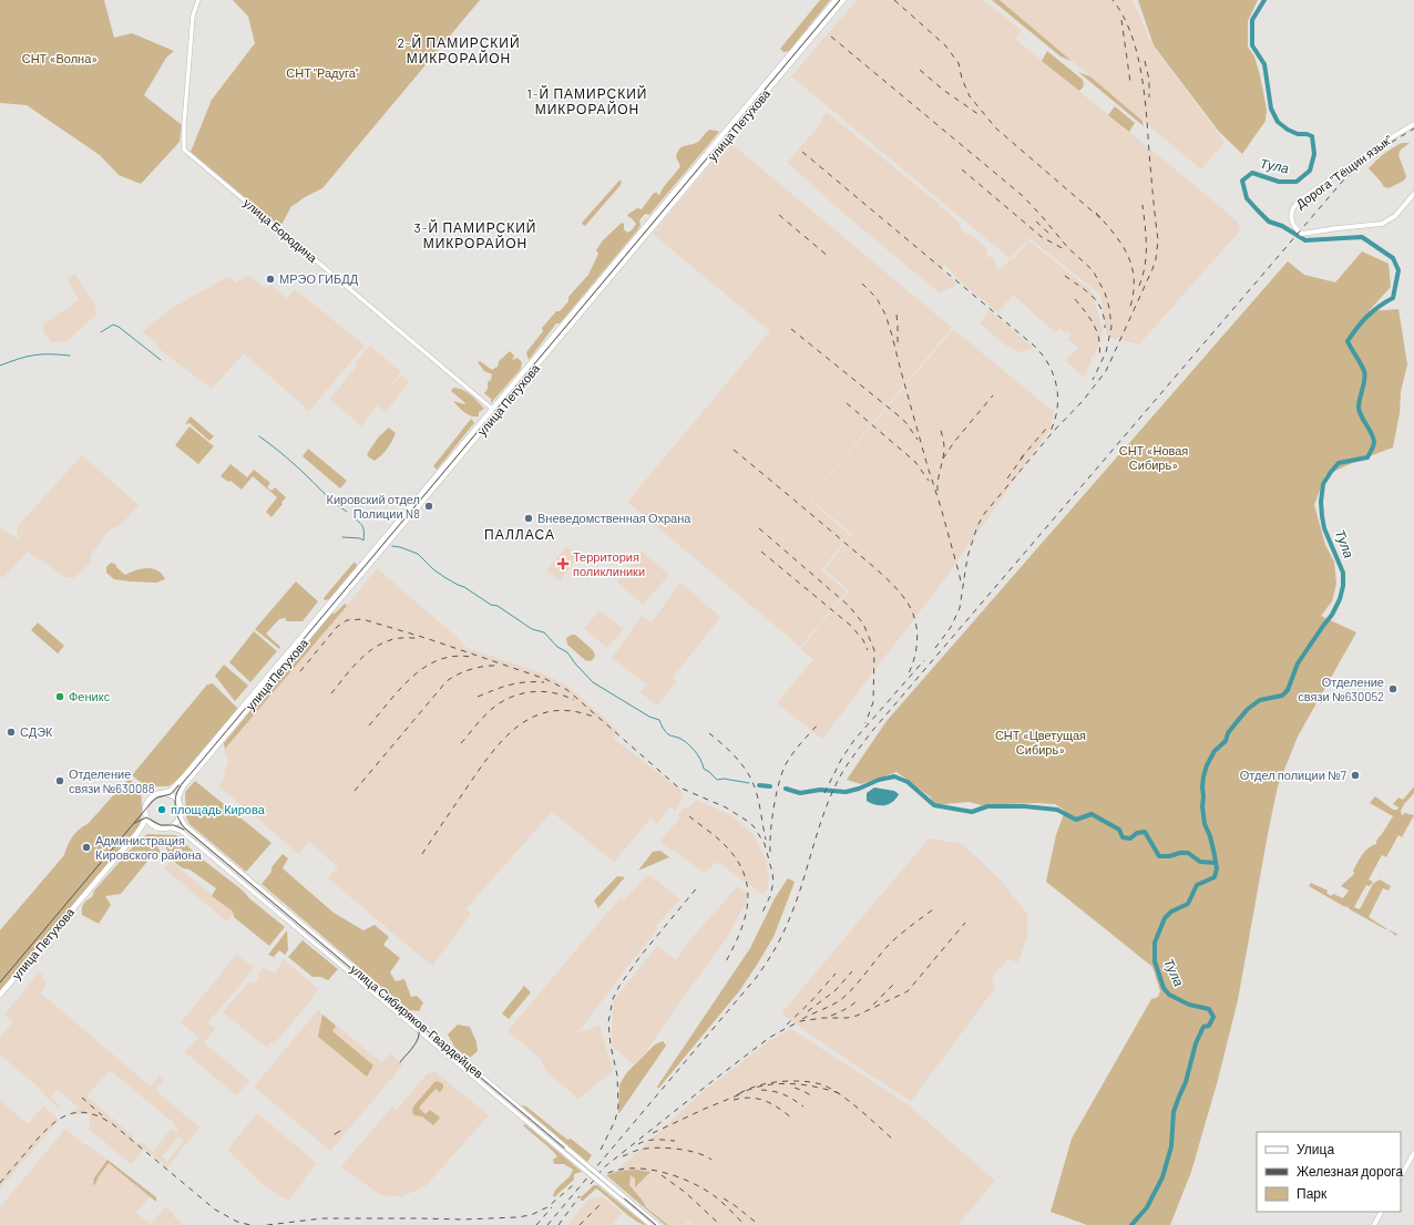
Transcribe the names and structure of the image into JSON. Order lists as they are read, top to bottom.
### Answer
{
  "streets": {
    "highway": ["улица Петухова"],
    "main road": ["Дорога \"Тёщин язык\"", "улица Бородина", "улица Сибиряков-Гвардейцев"]
  },
  "crossings": [
    ["улица Петухова", "улица Бородина"],
    ["улица Петухова", "улица Сибиряков-Гвардейцев"]
  ],
  "districts": [
    "2-Й ПАМИРСКИЙ МИКРОРАЙОН",
    "1-Й ПАМИРСКИЙ МИКРОРАЙОН",
    "3-Й ПАМИРСКИЙ МИКРОРАЙОН",
    "ПАЛЛАСА"
  ],
  "water": ["Тула"],
  "parks": [
    "СНТ «Волна»",
    "СНТ \"Радуга\"",
    "СНТ «Новая Сибирь»",
    "СНТ «Цветущая Сибирь»"
  ],
  "places": {
    "other": [
      "МРЭО ГИБДД",
      "Кировский отдел Полиции N8",
      "Вневедомственная Охрана",
      "Отделение связи №630052",
      "Феникс",
      "СДЭК",
      "Отдел полиции №7",
      "Отделение связи №630088",
      "площадь Кирова",
      "Администрация Кировского района"
    ],
    "health": ["Территория поликлиники"]
  },
  "legend": ["Улица", "Железная дорога", "Парк"]
}
